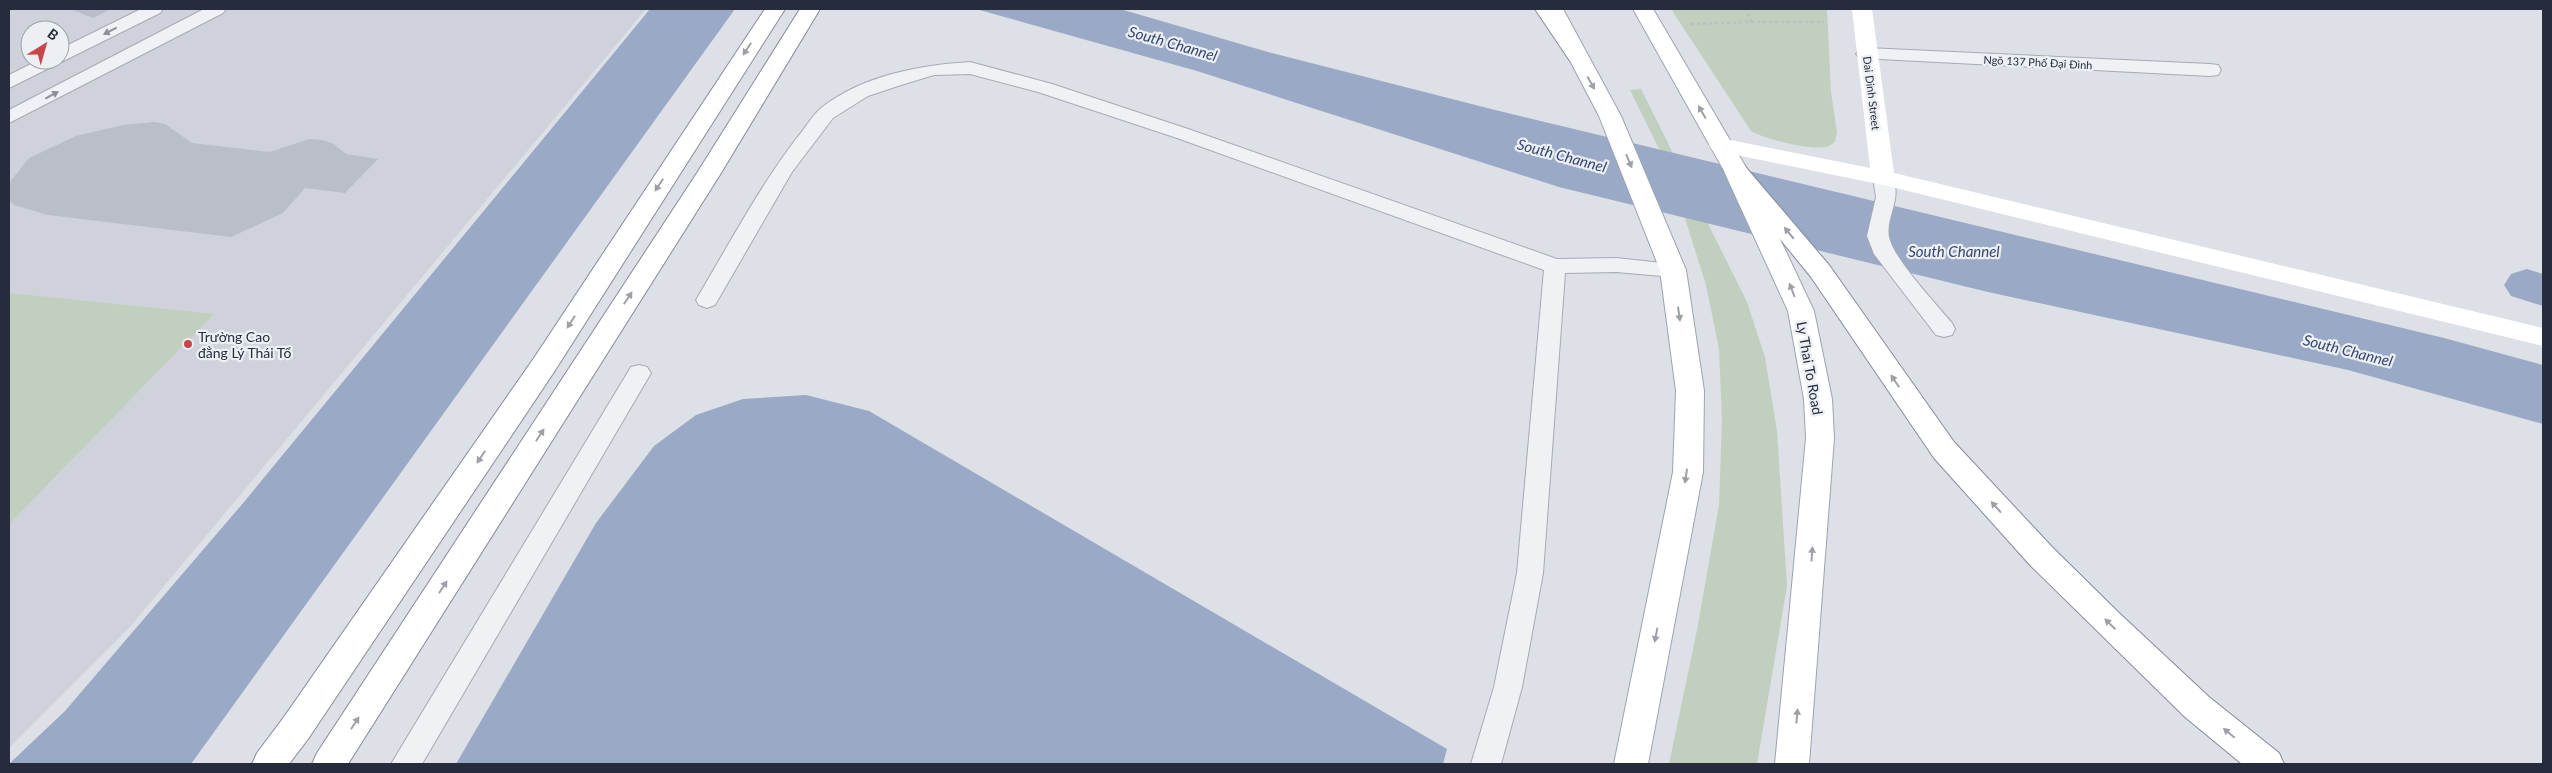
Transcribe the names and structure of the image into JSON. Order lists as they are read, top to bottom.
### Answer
{
  "streets": {
    "main road": ["Dai Dinh Street", "Ly Thai To Road"],
    "street": ["Ngõ 137 Phố Đại Đình"]
  },
  "crossings": [
    ["Ngõ 137 Phố Đại Đình", "Dai Dinh Street"]
  ],
  "water": ["South Channel"],
  "places": ["Trường Cao đẳng Lý Thái Tổ"],
  "north": "top right"
}
